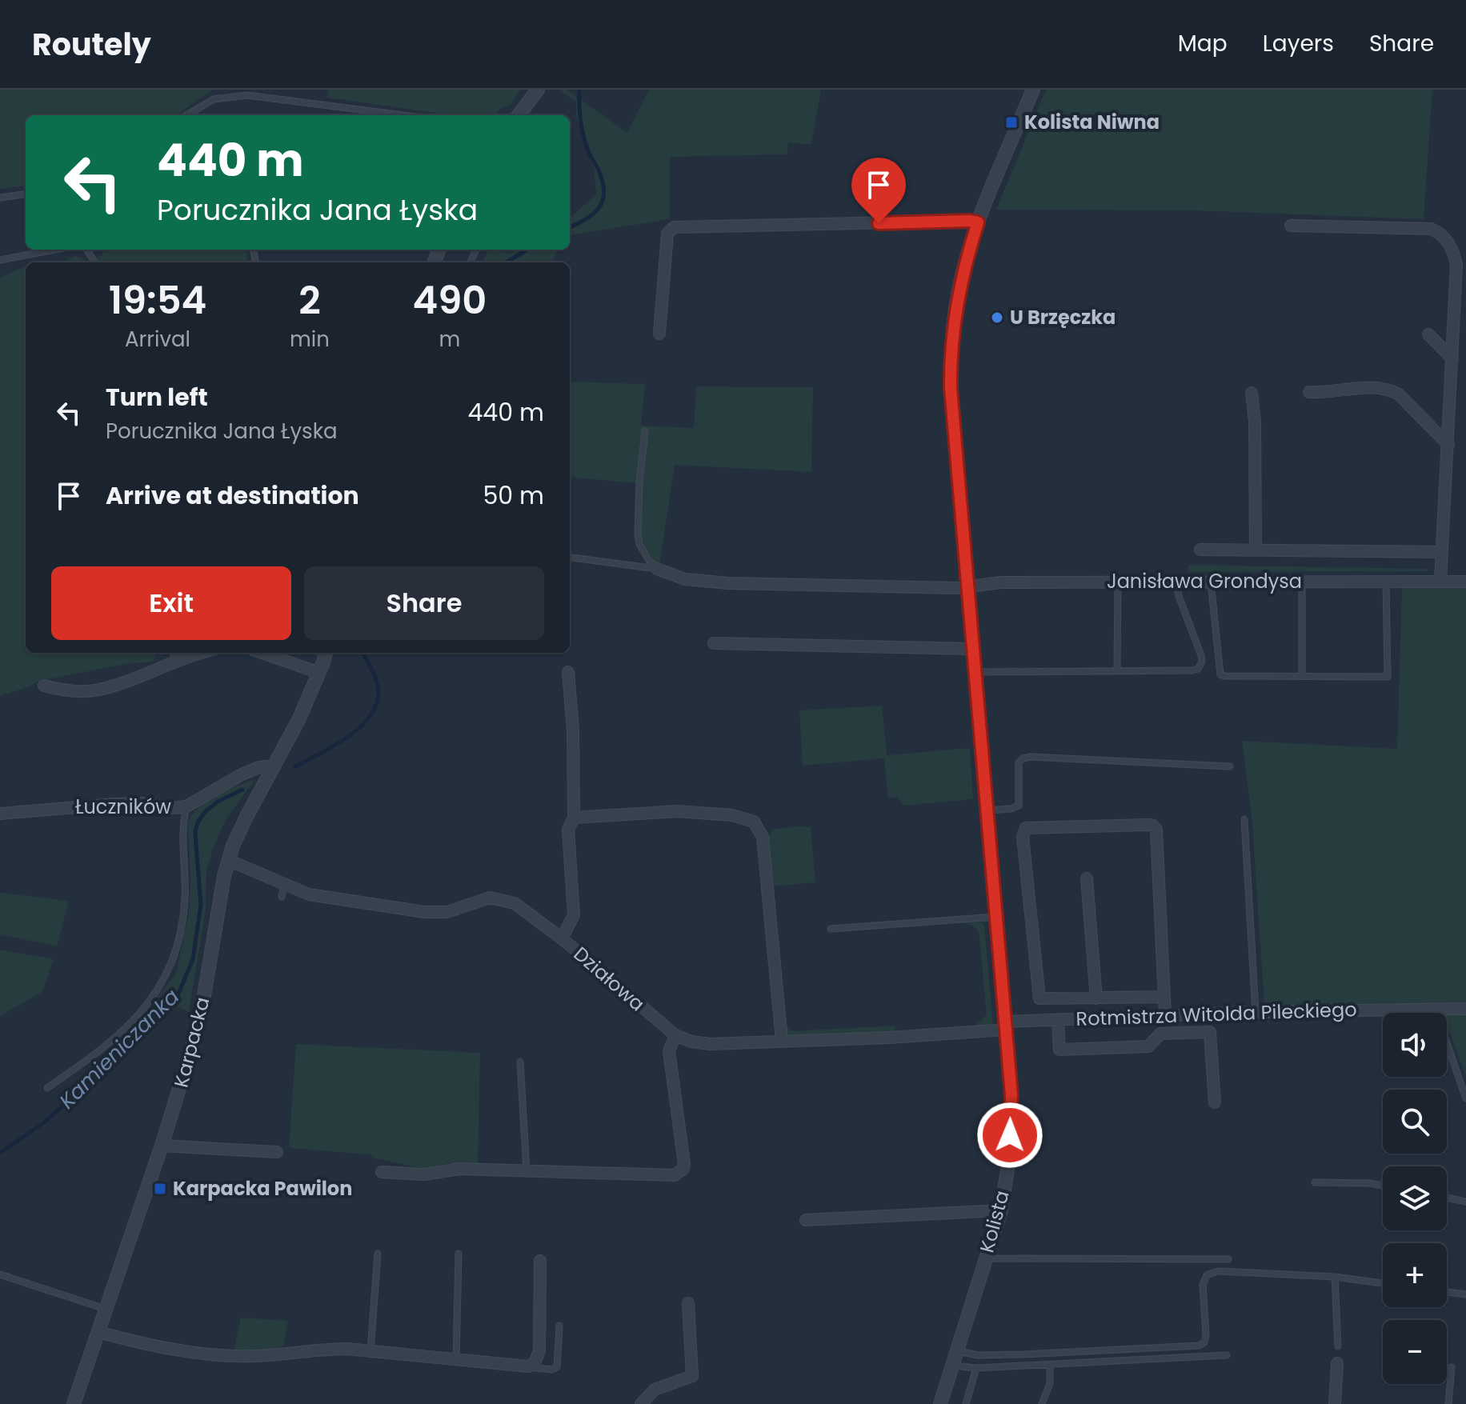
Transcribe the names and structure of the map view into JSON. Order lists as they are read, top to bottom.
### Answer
{
  "streets": {
    "street": [
      "Janisława Grondysa",
      "Łuczników",
      "Działowa",
      "Rotmistrza Witolda Pileckiego",
      "Karpacka",
      "Kolista"
    ]
  },
  "crossings": [
    ["Janisława Grondysa", "Kolista"],
    ["Łuczników", "Karpacka"],
    ["Działowa", "Rotmistrza Witolda Pileckiego"],
    ["Działowa", "Karpacka"],
    ["Działowa", "Kolista"],
    ["Rotmistrza Witolda Pileckiego", "Kolista"]
  ],
  "water": ["Kamieniczanka"],
  "places": {
    "transit": ["Kolista Niwna", "Karpacka Pawilon"],
    "other": ["U Brzęczka"]
  },
  "page": {
    "header": "Routely",
    "nav": ["Map", "Layers", "Share"],
    "turn": ["440 m", "Porucznika Jana Łyska"],
    "eta": [
      "19:54",
      "Arrival",
      "2",
      "min",
      "490",
      "m"
    ],
    "list": [
      {
        "name": "Turn left",
        "note": "Porucznika Jana Łyska",
        "value": "440 m"
      },
      {
        "name": "Arrive at destination",
        "value": "50 m"
      }
    ],
    "buttons": ["Exit", "Share"],
    "map_buttons": ["+", "−"]
  }
}
